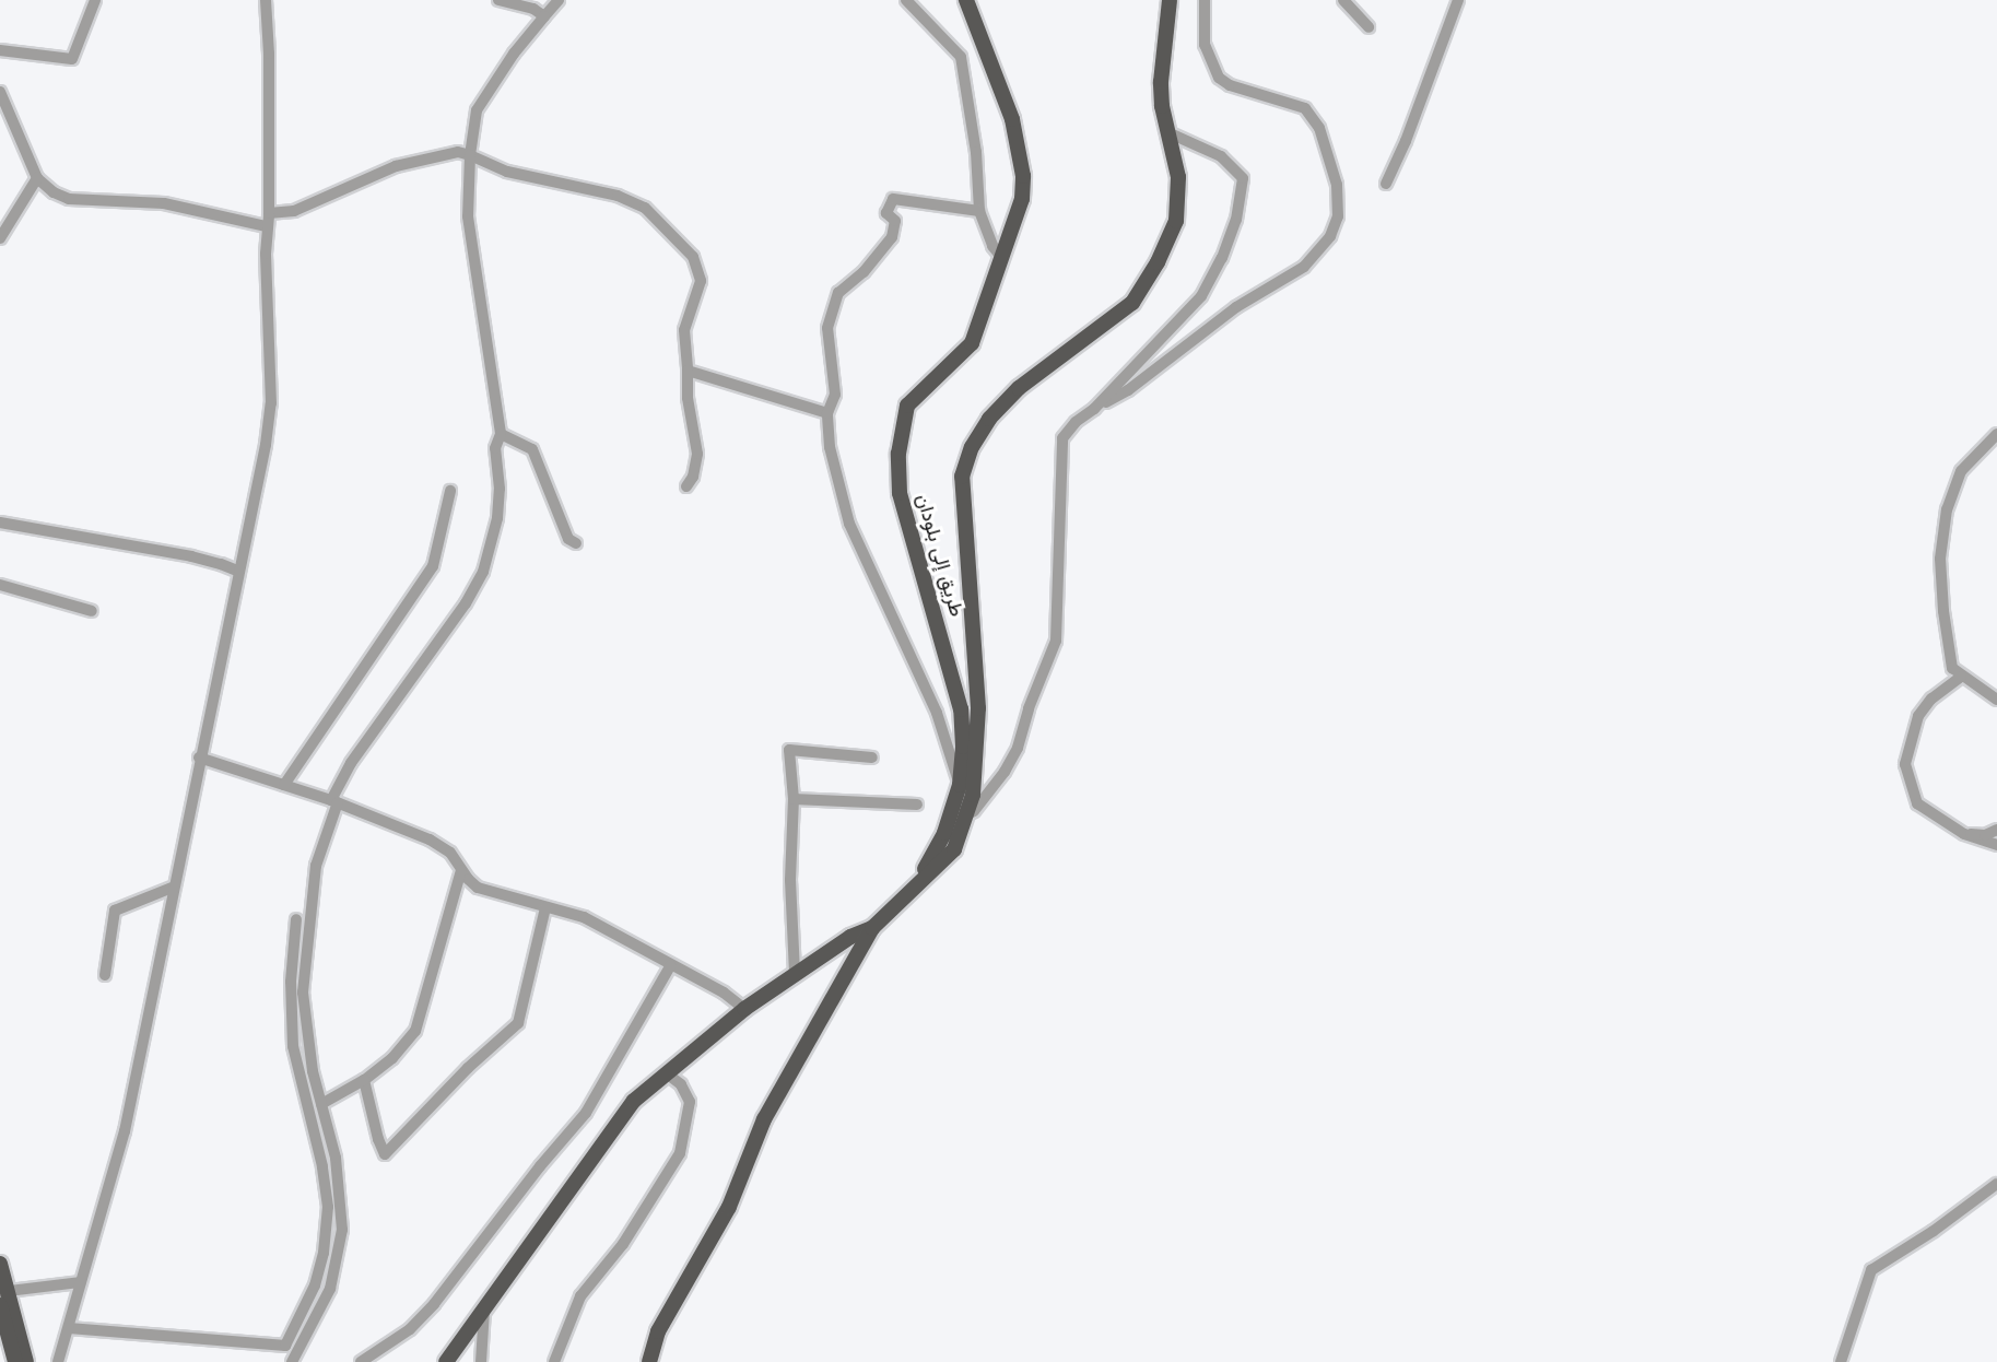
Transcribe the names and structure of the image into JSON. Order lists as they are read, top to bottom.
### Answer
{
  "streets": {
    "main road": ["طريق إلى بلودان"]
  }
}
